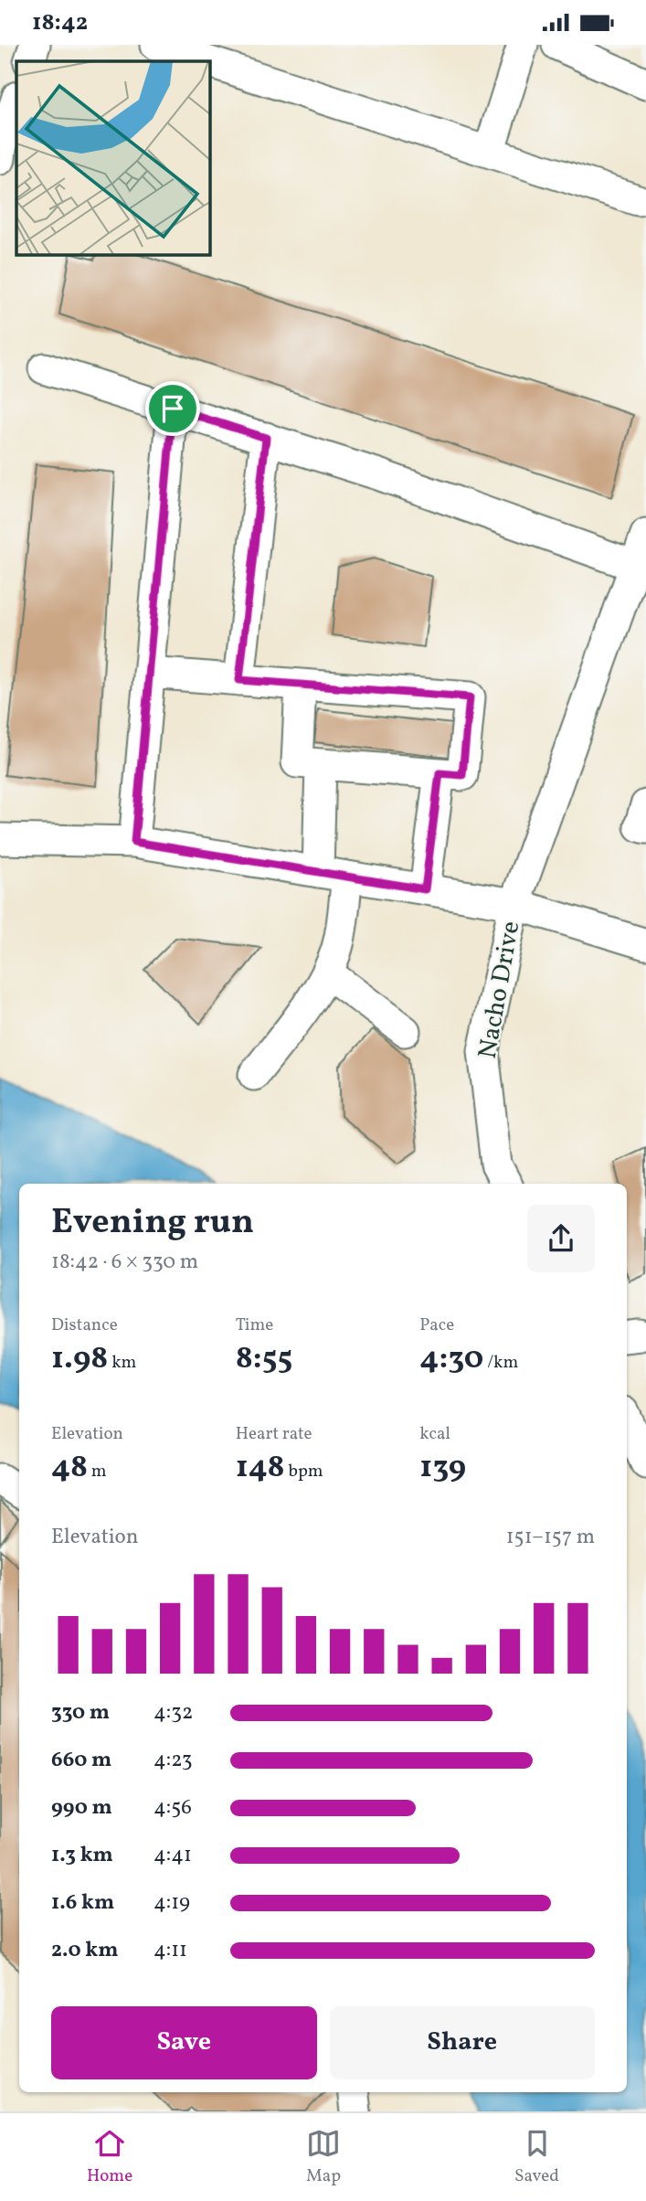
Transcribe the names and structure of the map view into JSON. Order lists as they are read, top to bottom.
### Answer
{
  "streets": {
    "street": ["Nacho Drive"]
  },
  "page": {
    "status": "18:42",
    "heading": ["Evening run", "18:42 · 6 × 330 m"],
    "stats": [
      ["Distance", "1.98 km"],
      ["Time", "8:55"],
      ["Pace", "4:30 /km"],
      ["Elevation", "48 m"],
      ["Heart rate", "148 bpm"],
      ["kcal", "139"]
    ],
    "chart": ["Elevation", "151–157 m"],
    "list": [
      {
        "name": "330 m",
        "note": "4:32"
      },
      {
        "name": "660 m",
        "note": "4:23"
      },
      {
        "name": "990 m",
        "note": "4:56"
      },
      {
        "name": "1.3 km",
        "note": "4:41"
      },
      {
        "name": "1.6 km",
        "note": "4:19"
      },
      {
        "name": "2.0 km",
        "note": "4:11"
      }
    ],
    "buttons": ["Save", "Share"],
    "tabs": ["Home", "Map", "Saved"]
  }
}
